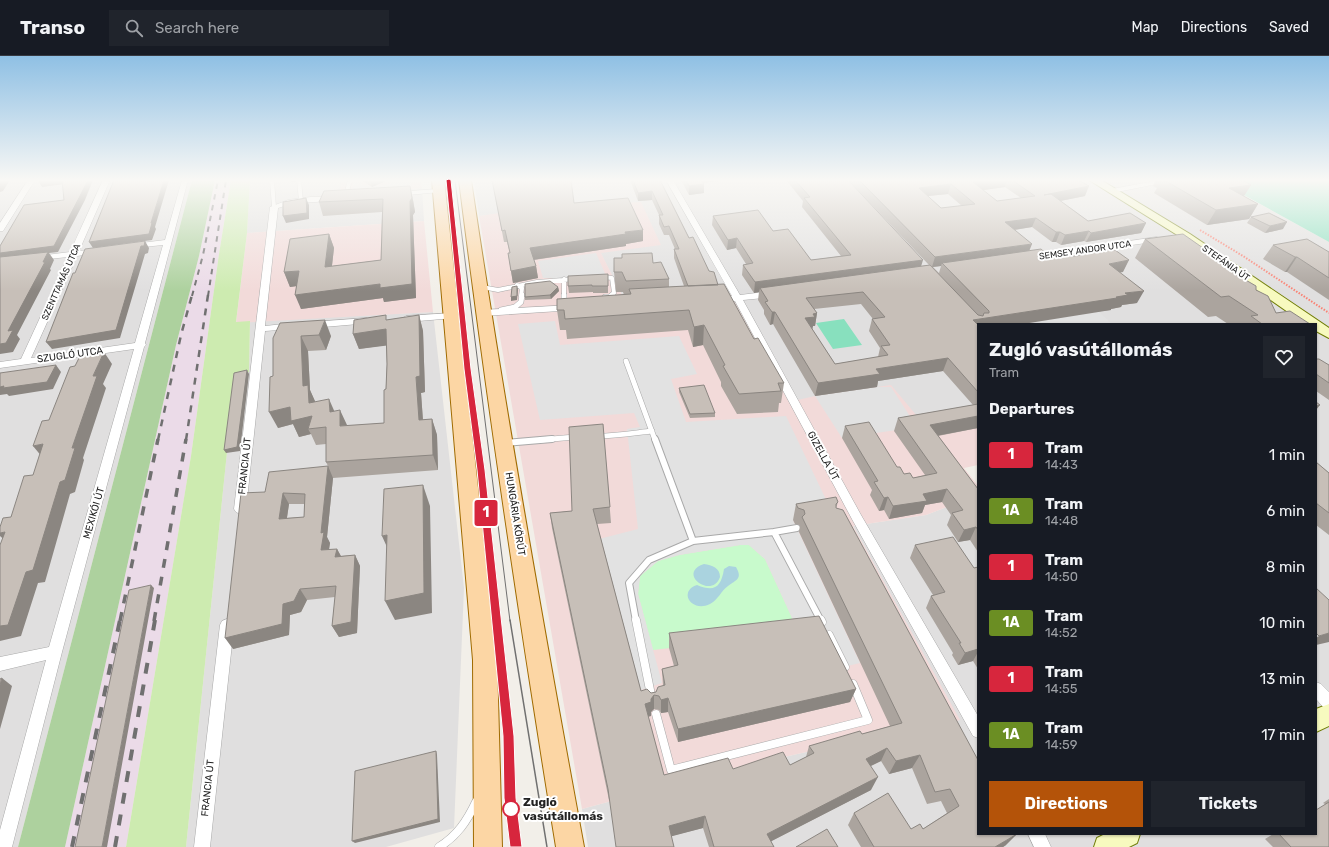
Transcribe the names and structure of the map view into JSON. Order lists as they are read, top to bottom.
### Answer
{
  "streets": {
    "main road": ["HUNGÁRIA KÖRÚT"],
    "street": [
      "SEMSEY ANDOR UTCA",
      "STEFÁNIA ÚT",
      "SZENTTAMÁS UTCA",
      "SZUGLÓ UTCA",
      "GIZELLA ÚT",
      "FRANCIA ÚT",
      "MEXIKÓI ÚT"
    ]
  },
  "crossings": [
    ["SEMSEY ANDOR UTCA", "STEFÁNIA ÚT"],
    ["SZENTTAMÁS UTCA", "SZUGLÓ UTCA"],
    ["SZUGLÓ UTCA", "MEXIKÓI ÚT"]
  ],
  "places": ["Zugló vasútállomás"],
  "lines": ["tram line 1"],
  "page": {
    "header": "Transo",
    "search": "Search here",
    "nav": ["Map", "Directions", "Saved"],
    "on_map": "1",
    "heading": [
      ["Zugló vasútállomás", "Tram"],
      "Departures"
    ],
    "list": [
      {
        "mark": "1",
        "name": "Tram",
        "note": "14:43",
        "value": "1 min"
      },
      {
        "mark": "1A",
        "name": "Tram",
        "note": "14:48",
        "value": "6 min"
      },
      {
        "mark": "1",
        "name": "Tram",
        "note": "14:50",
        "value": "8 min"
      },
      {
        "mark": "1A",
        "name": "Tram",
        "note": "14:52",
        "value": "10 min"
      },
      {
        "mark": "1",
        "name": "Tram",
        "note": "14:55",
        "value": "13 min"
      },
      {
        "mark": "1A",
        "name": "Tram",
        "note": "14:59",
        "value": "17 min"
      }
    ],
    "buttons": ["Directions", "Tickets"]
  }
}
